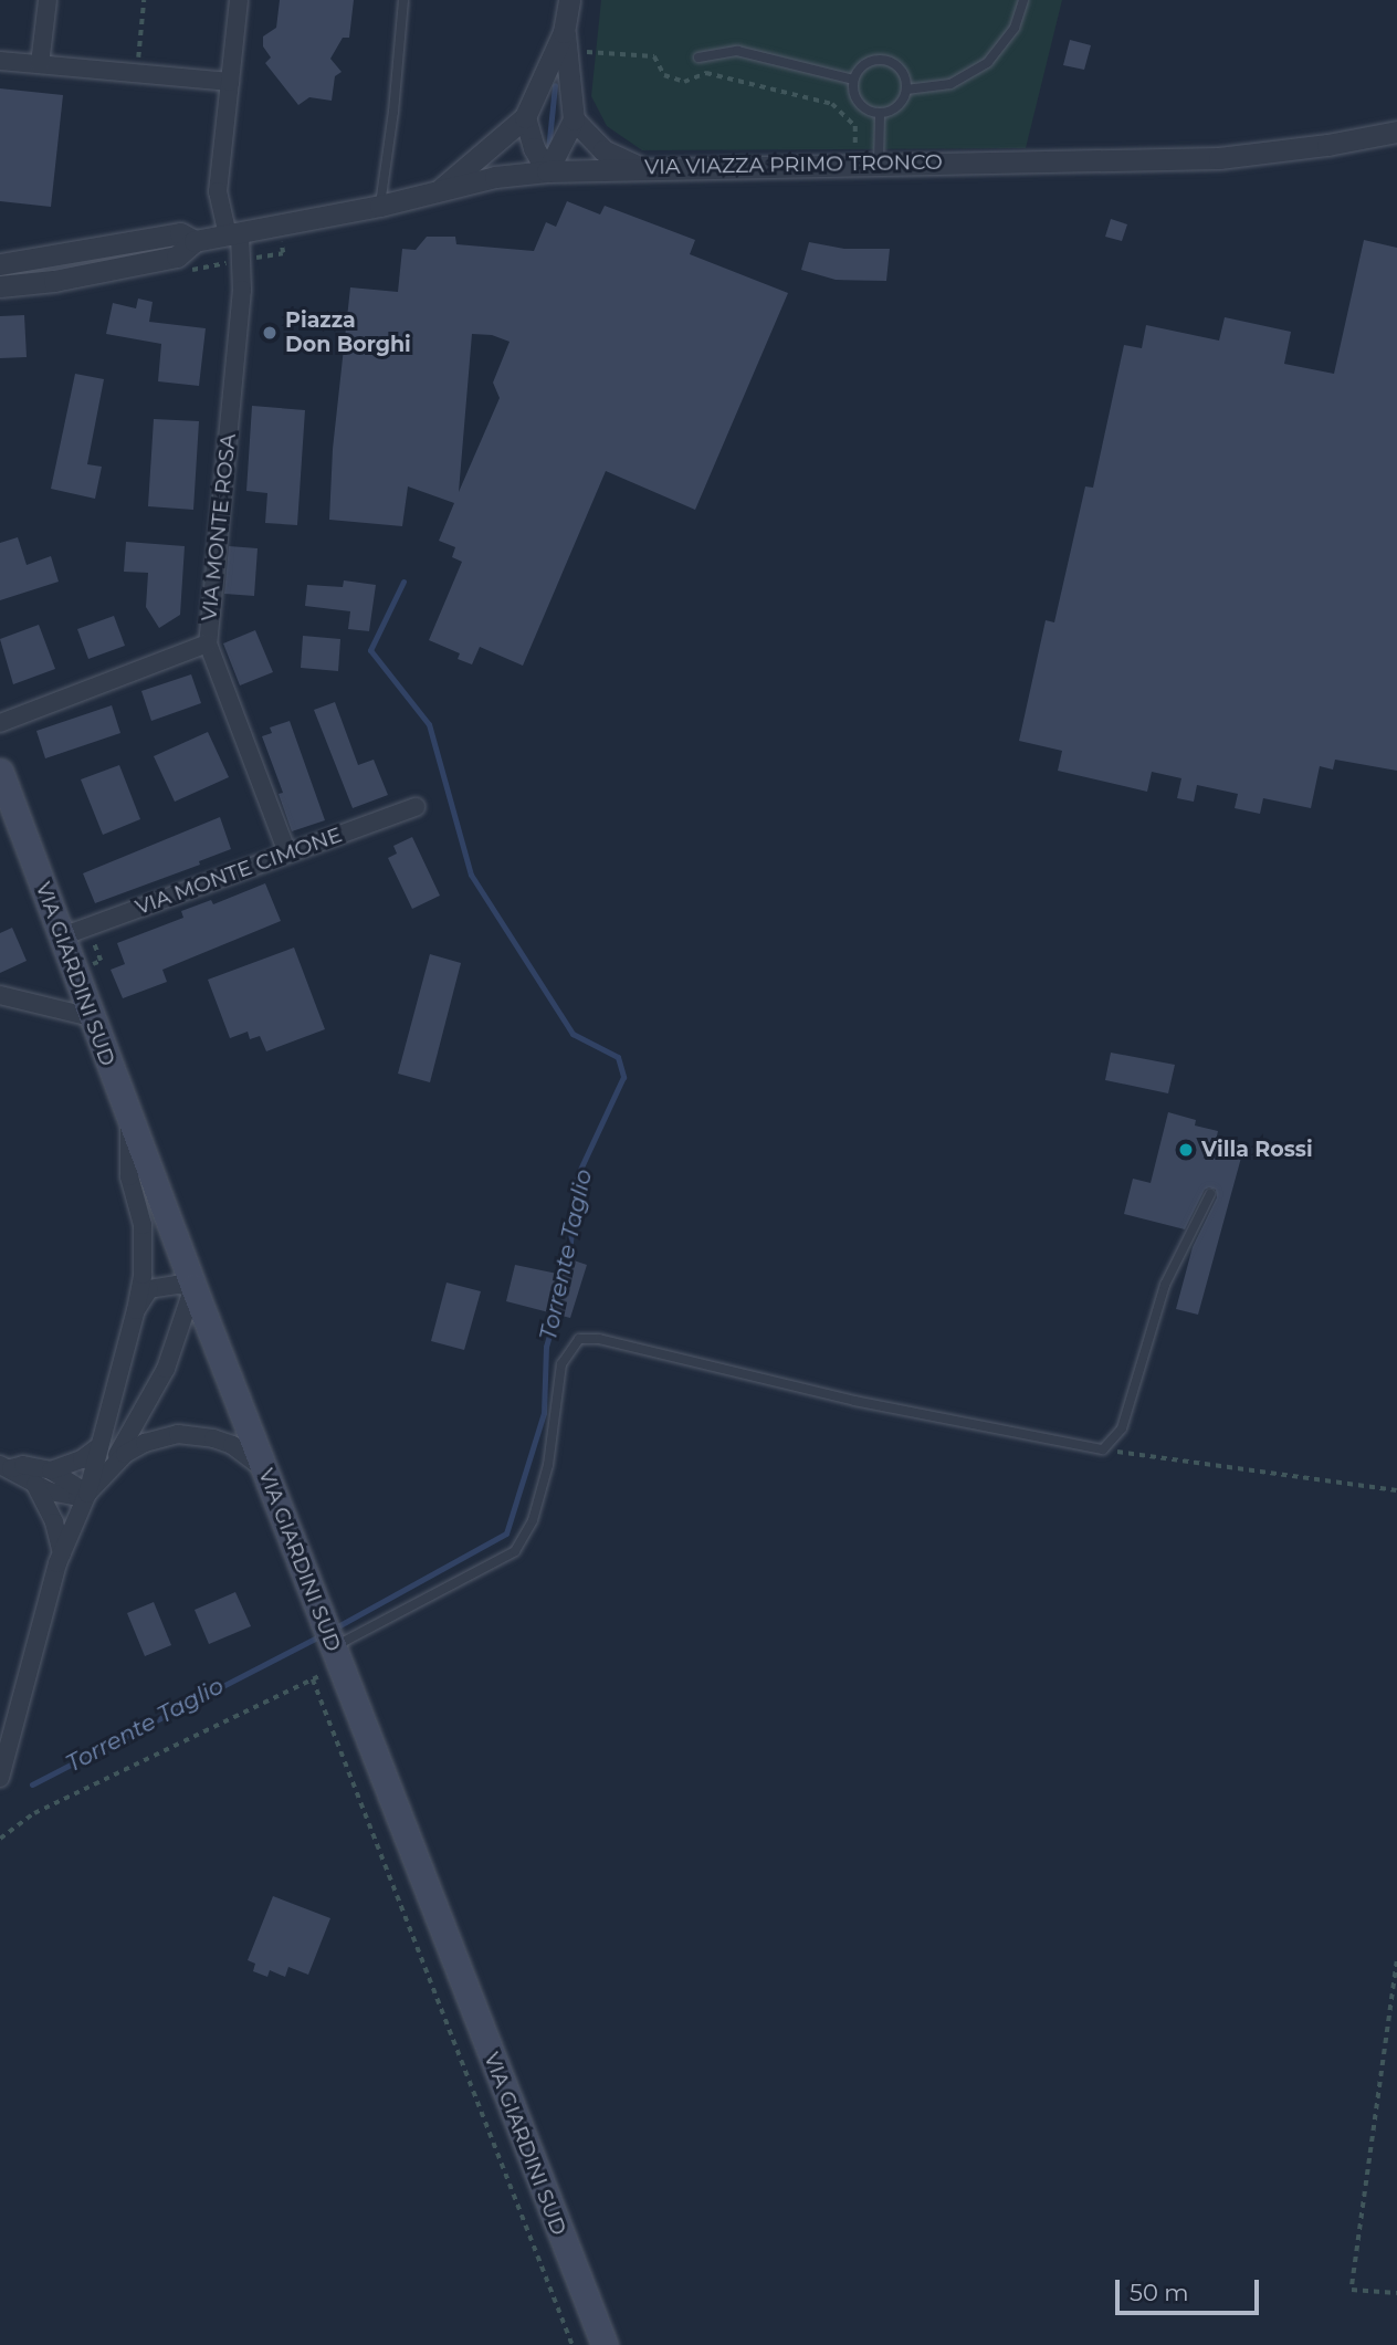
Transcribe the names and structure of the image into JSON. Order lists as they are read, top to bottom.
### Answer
{
  "streets": {
    "main road": ["VIA GIARDINI SUD"],
    "street": ["VIA VIAZZA PRIMO TRONCO", "VIA MONTE ROSA", "VIA MONTE CIMONE"]
  },
  "crossings": [
    ["VIA VIAZZA PRIMO TRONCO", "VIA MONTE ROSA"],
    ["VIA MONTE ROSA", "VIA MONTE CIMONE"],
    ["VIA MONTE CIMONE", "VIA GIARDINI SUD"]
  ],
  "water": ["Torrente Taglio"],
  "places": ["Piazza Don Borghi", "Villa Rossi"],
  "scale_bar": "50 m"
}
